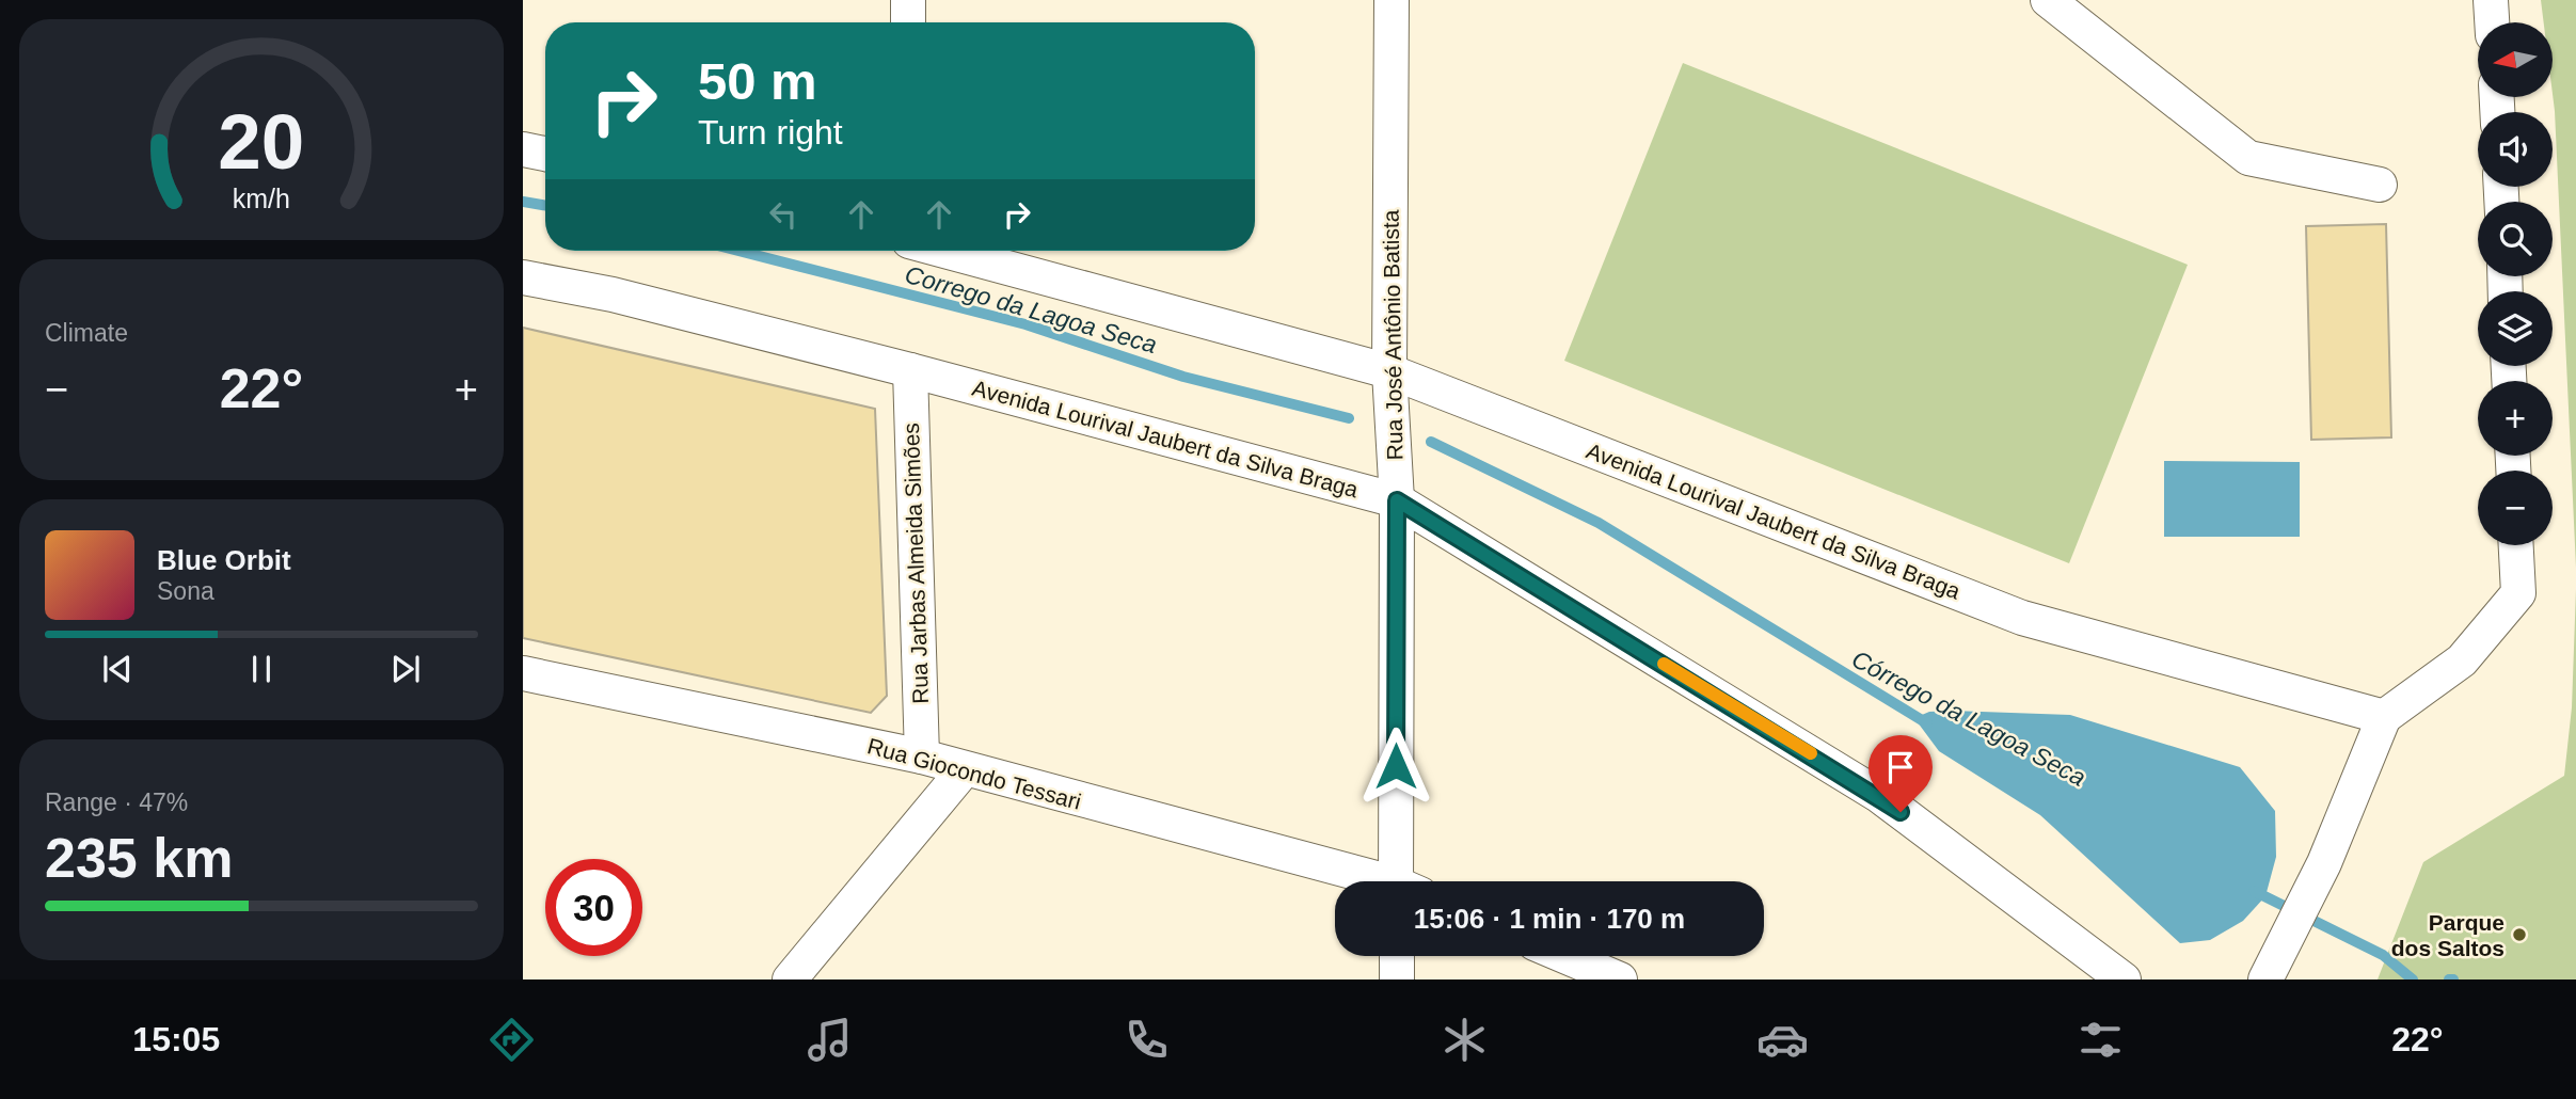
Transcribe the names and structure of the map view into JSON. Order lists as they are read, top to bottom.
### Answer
{
  "streets": {
    "street": [
      "Rua José Antônio Batista",
      "Avenida Lourival Jaubert da Silva Braga",
      "Rua Jarbas Almeida Simões",
      "Rua Giocondo Tessari"
    ]
  },
  "crossings": [
    ["Rua José Antônio Batista", "Avenida Lourival Jaubert da Silva Braga"],
    ["Avenida Lourival Jaubert da Silva Braga", "Rua Jarbas Almeida Simões"],
    ["Rua Jarbas Almeida Simões", "Rua Giocondo Tessari"]
  ],
  "water": ["Corrego da Lagoa Seca", "Córrego da Lagoa Seca"],
  "places": ["Parque dos Saltos"],
  "north": "left",
  "page": {
    "map_buttons": ["+", "−"],
    "turn": ["50 m", "Turn right"],
    "tile": [
      "Climate",
      ["Range · 47%", "235 km"]
    ],
    "heat": ["−", "22°", "+"],
    "song": ["Blue Orbit", "Sona"],
    "limit": "30",
    "trip": "15:06 · 1 min · 170 m",
    "tabs": ["15:05", "22°"],
    "gauge": ["20", "km/h"]
  }
}
